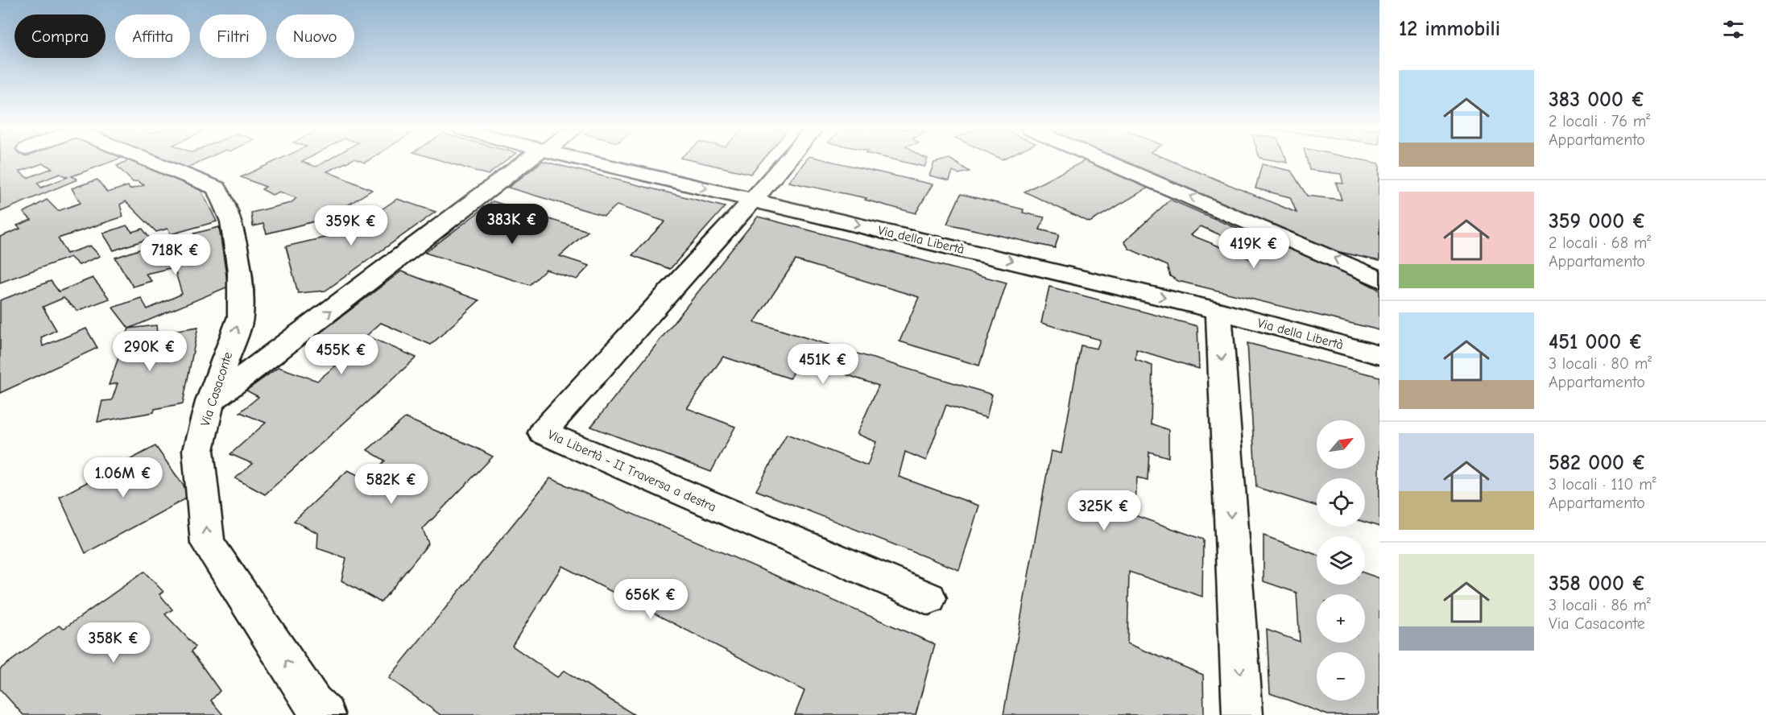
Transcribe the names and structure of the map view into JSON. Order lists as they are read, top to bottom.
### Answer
{
  "streets": {
    "street": ["Via della Libertà", "Via Casaconte", "Via Libertà - II Traversa a destra"]
  },
  "crossings": [
    ["Via della Libertà", "Via Libertà - II Traversa a destra"]
  ],
  "one_way": ["Via della Libertà", "Via Casaconte"],
  "north": "top right",
  "page": {
    "heading": "12 immobili",
    "chip": [
      "Compra",
      "Affitta",
      "Filtri",
      "Nuovo"
    ],
    "list": [
      {
        "name": "383 000 €",
        "note": "2 locali · 76 m² · Appartamento"
      },
      {
        "name": "359 000 €",
        "note": "2 locali · 68 m² · Appartamento"
      },
      {
        "name": "451 000 €",
        "note": "3 locali · 80 m² · Appartamento"
      },
      {
        "name": "582 000 €",
        "note": "3 locali · 110 m² · Appartamento"
      },
      {
        "name": "358 000 €",
        "note": "3 locali · 86 m² · Via Casaconte"
      }
    ],
    "price": [
      "383K €",
      "359K €",
      "419K €",
      "718K €",
      "290K €",
      "455K €",
      "451K €",
      "1.06M €",
      "582K €",
      "325K €",
      "656K €",
      "358K €"
    ],
    "map_buttons": ["+", "−"]
  }
}
